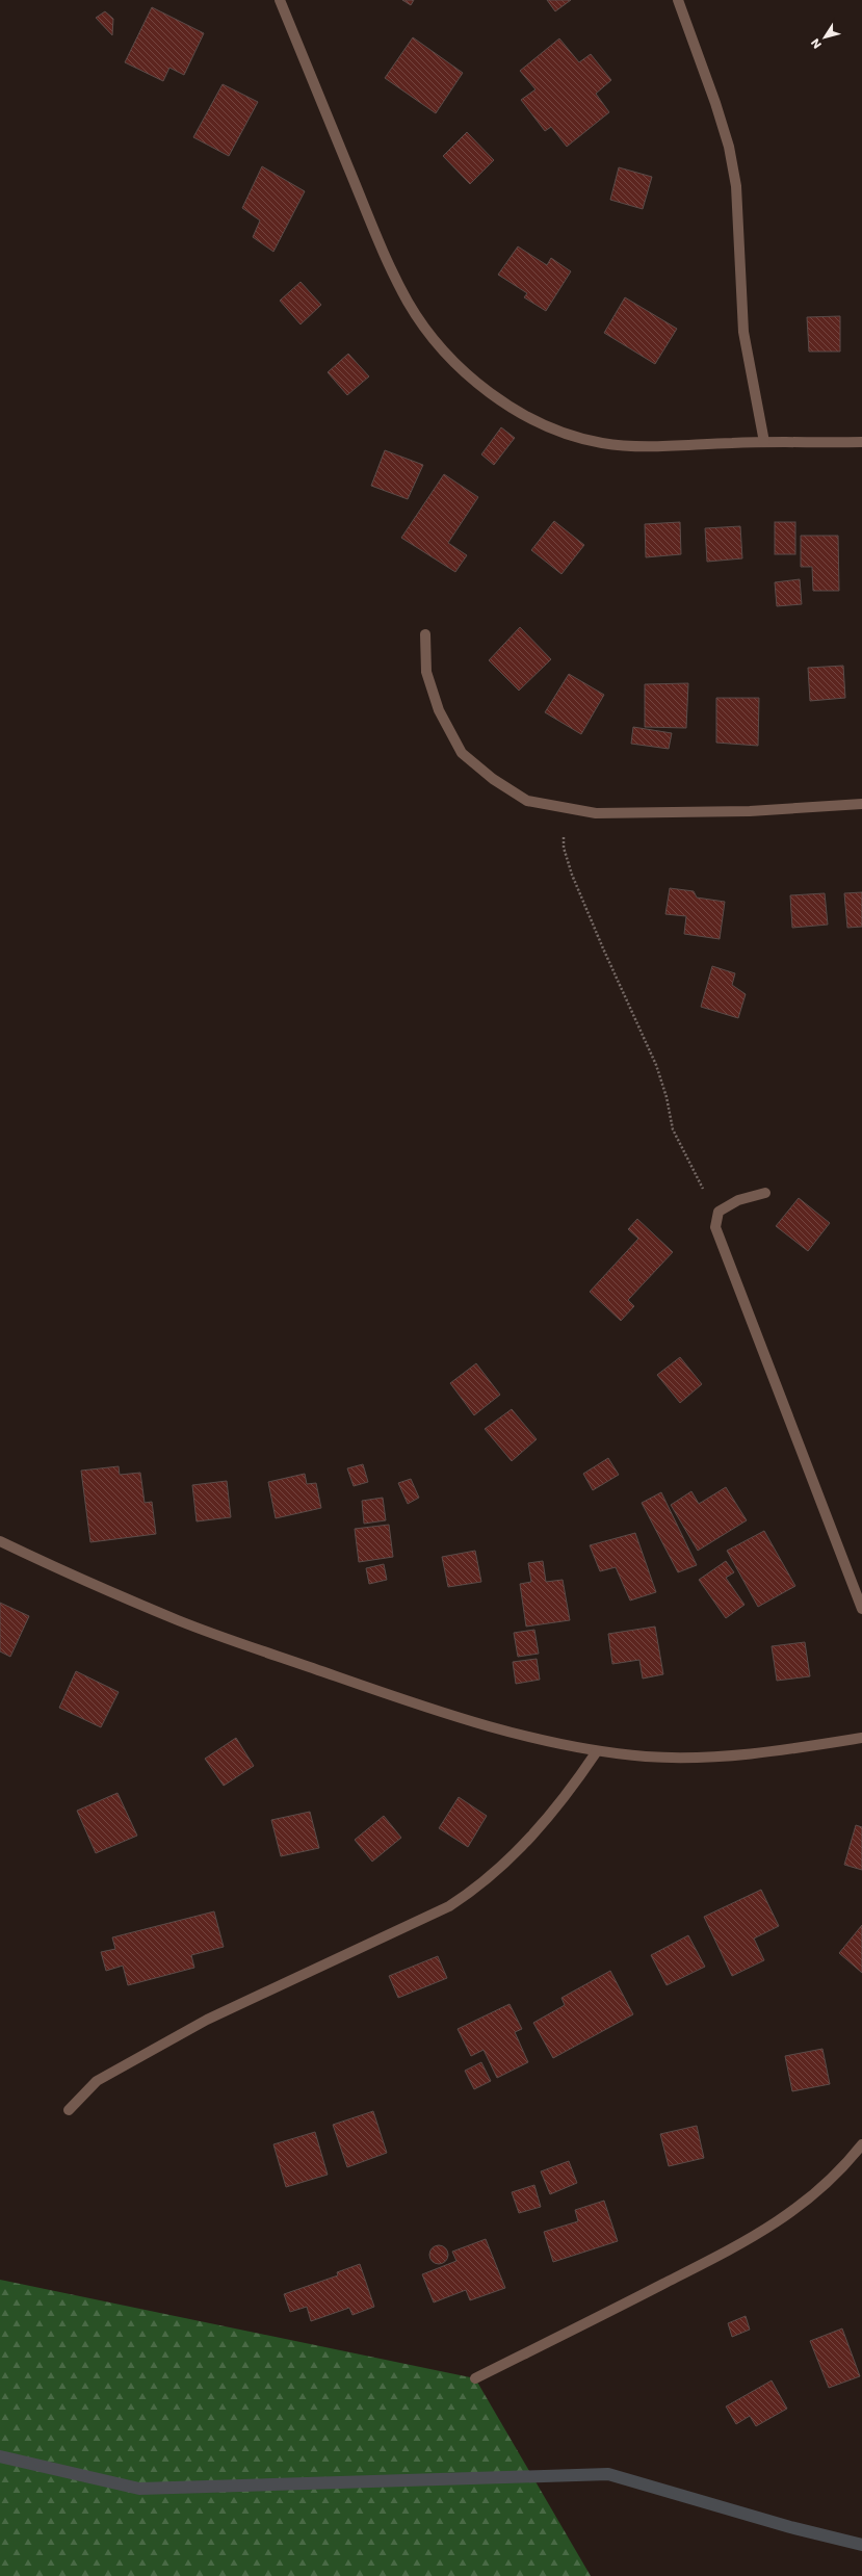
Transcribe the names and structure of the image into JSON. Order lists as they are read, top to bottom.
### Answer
{
  "north": "bottom left"
}
